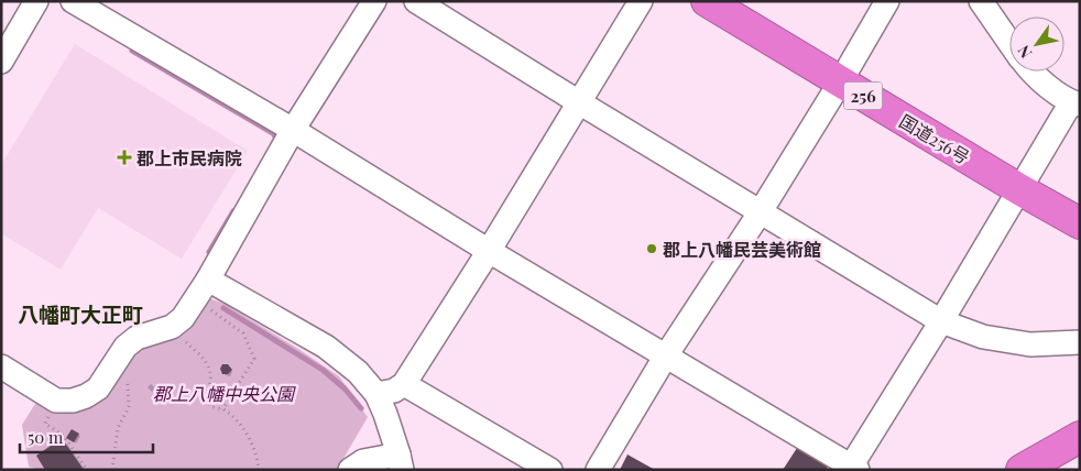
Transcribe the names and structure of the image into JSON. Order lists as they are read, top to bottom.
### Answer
{
  "streets": {
    "highway": ["256", "国道256号"]
  },
  "districts": ["八幡町大正町"],
  "parks": ["郡上八幡中央公園"],
  "places": {
    "health": ["郡上市民病院"],
    "other": ["郡上八幡民芸美術館"]
  },
  "scale_bar": "50 m",
  "north": "bottom left"
}
